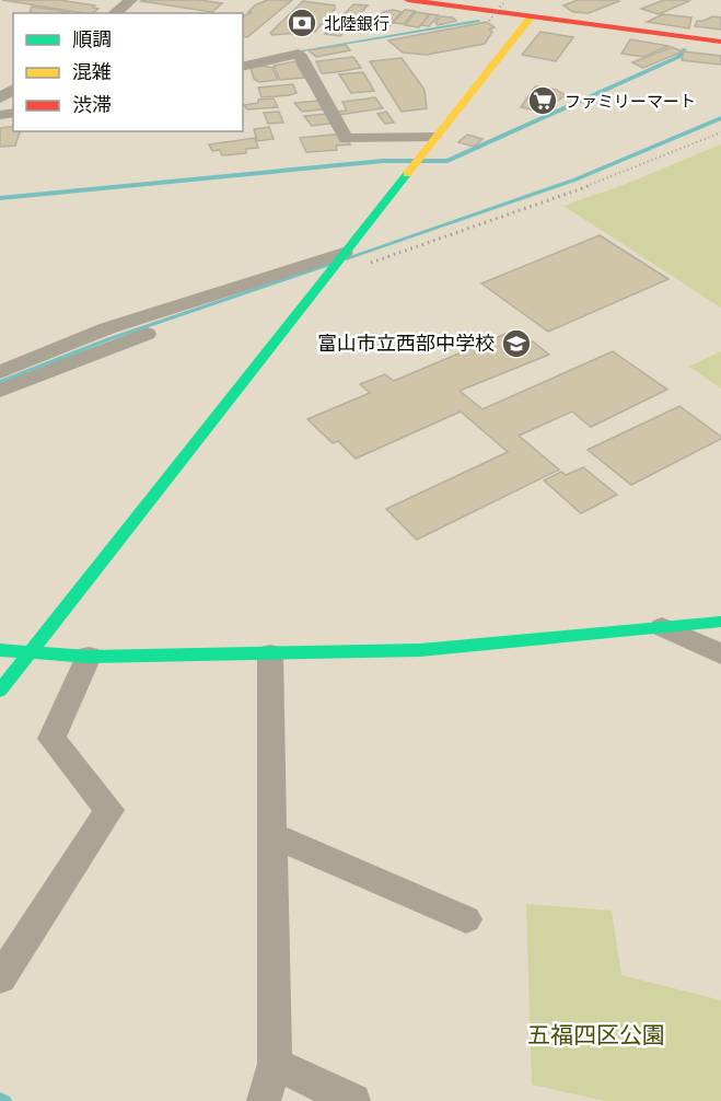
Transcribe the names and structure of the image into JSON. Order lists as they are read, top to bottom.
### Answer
{
  "parks": ["五福四区公園"],
  "places": {
    "bank": ["北陸銀行"],
    "supermarket": ["ファミリーマート"],
    "school or university": ["富山市立西部中学校"]
  },
  "legend": ["順調", "混雑", "渋滞"]
}
